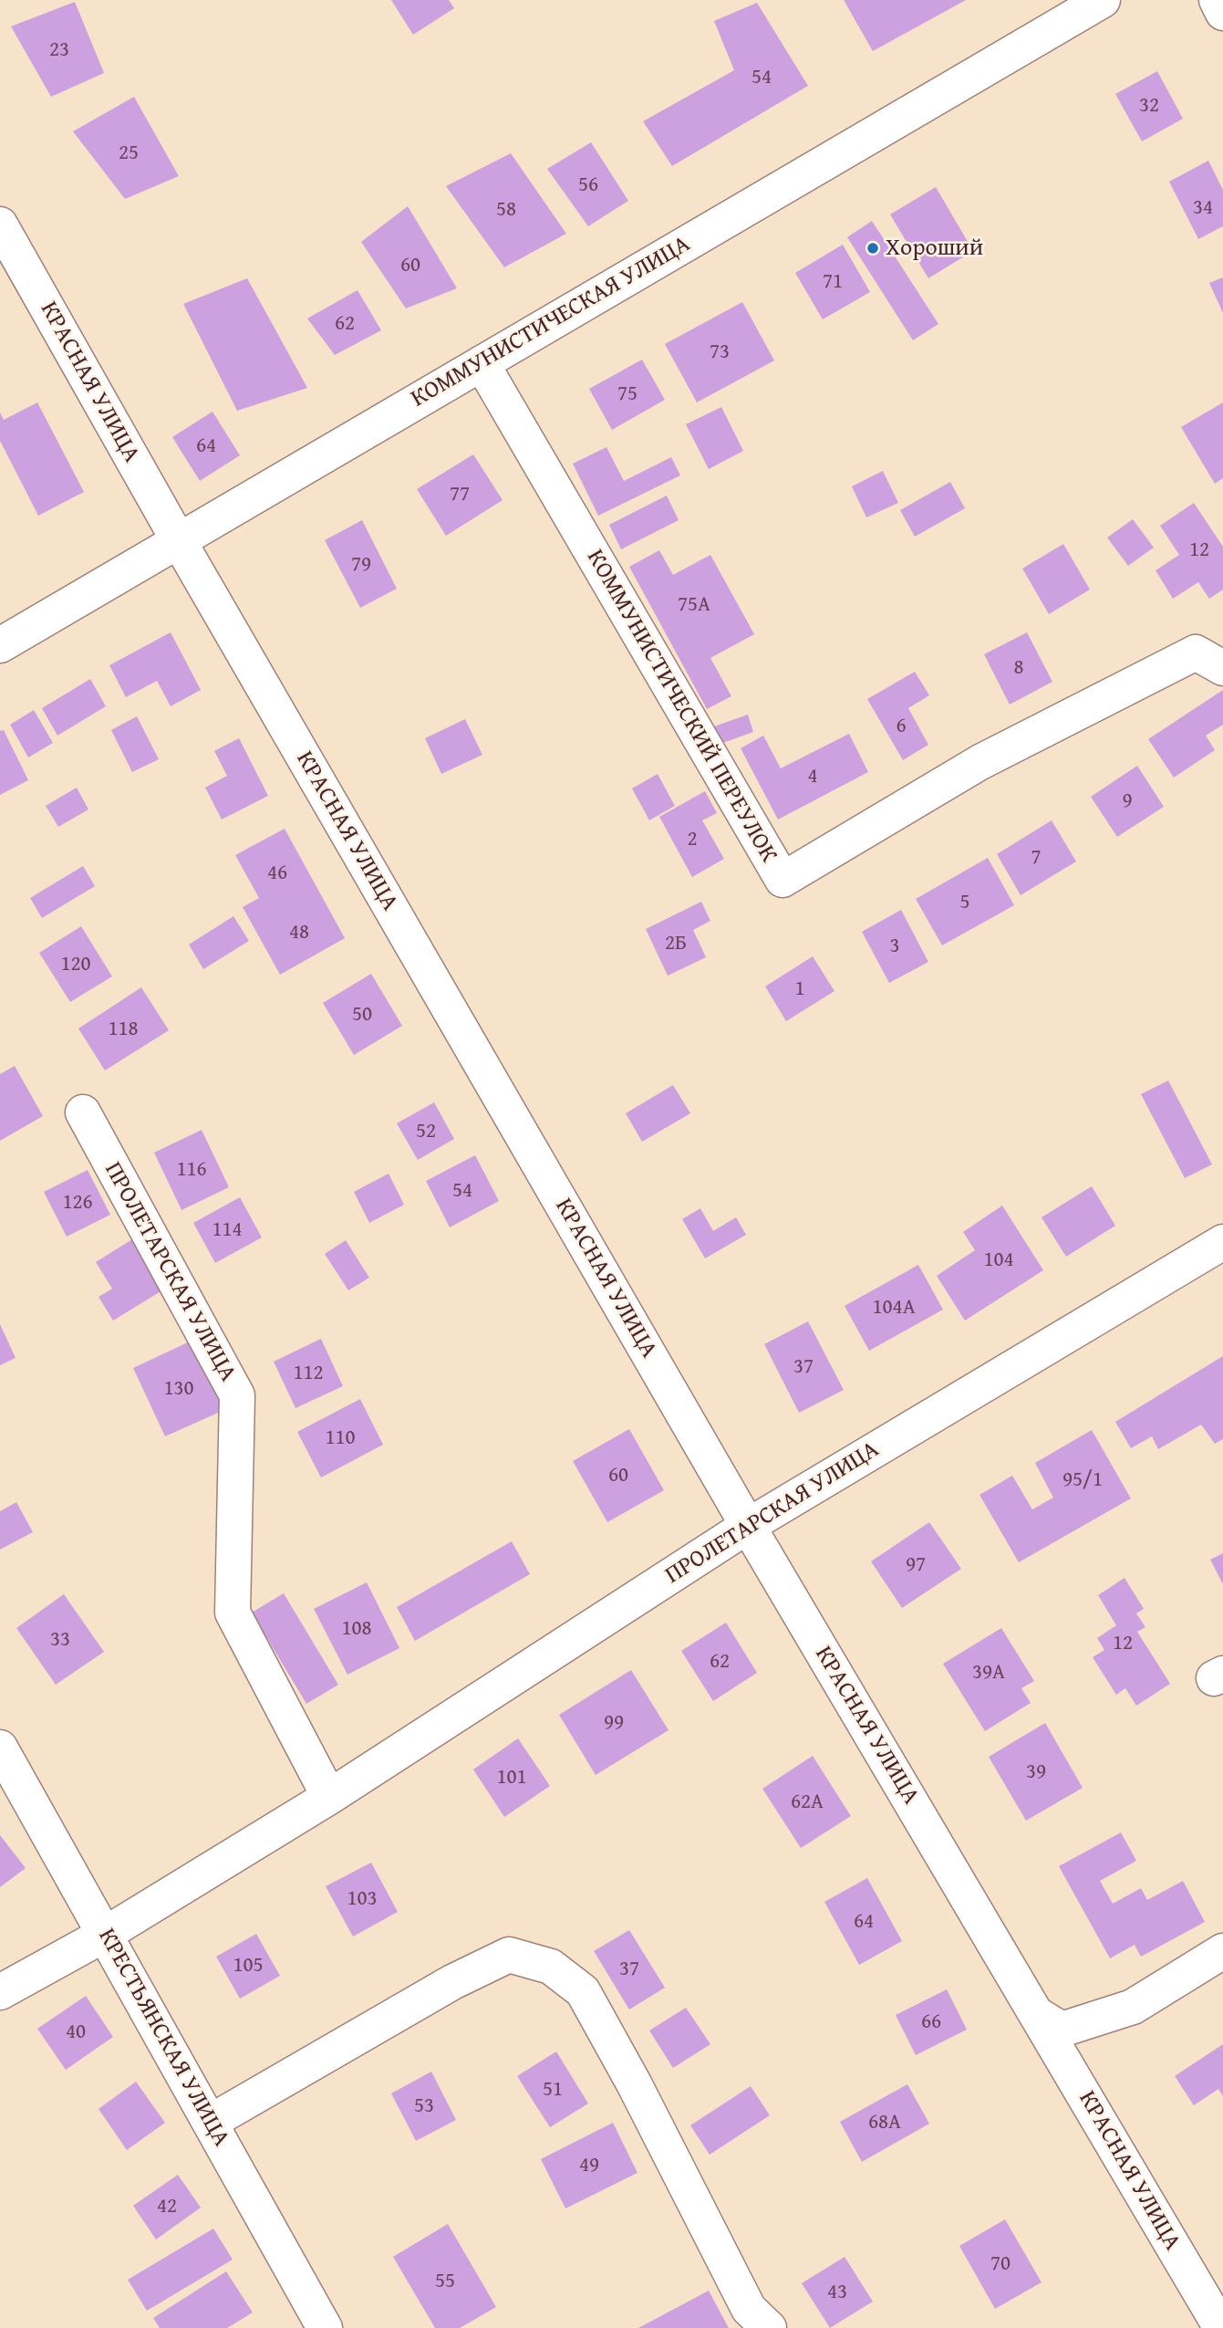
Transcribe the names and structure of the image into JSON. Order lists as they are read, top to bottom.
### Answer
{
  "streets": {
    "street": [
      "КОММУНИСТИЧЕСКАЯ УЛИЦА",
      "КРАСНАЯ УЛИЦА",
      "КОММУНИСТИЧЕСКИЙ ПЕРЕУЛОК",
      "ПРОЛЕТАРСКАЯ УЛИЦА",
      "КРЕСТЬЯНСКАЯ УЛИЦА"
    ]
  },
  "crossings": [
    ["КОММУНИСТИЧЕСКАЯ УЛИЦА", "КРАСНАЯ УЛИЦА"],
    ["КОММУНИСТИЧЕСКАЯ УЛИЦА", "КОММУНИСТИЧЕСКИЙ ПЕРЕУЛОК"],
    ["КРАСНАЯ УЛИЦА", "ПРОЛЕТАРСКАЯ УЛИЦА"],
    ["ПРОЛЕТАРСКАЯ УЛИЦА", "КРЕСТЬЯНСКАЯ УЛИЦА"]
  ],
  "places": ["Хороший"],
  "house_numbers": [
    "23",
    "54",
    "32",
    "25",
    "56",
    "34",
    "58",
    "60",
    "71",
    "62",
    "73",
    "75",
    "64",
    "77",
    "12",
    "79",
    "75А",
    "8",
    "6",
    "4",
    "9",
    "2",
    "7",
    "46",
    "5",
    "48",
    "2Б",
    "3",
    "120",
    "1",
    "50",
    "118",
    "52",
    "116",
    "54",
    "126",
    "114",
    "104",
    "104А",
    "37",
    "112",
    "130",
    "110",
    "60",
    "95/1",
    "97",
    "108",
    "33",
    "12",
    "62",
    "39А",
    "99",
    "39",
    "101",
    "62А",
    "103",
    "64",
    "105",
    "37",
    "66",
    "40",
    "51",
    "53",
    "68А",
    "49",
    "42",
    "70",
    "55",
    "43"
  ]
}
